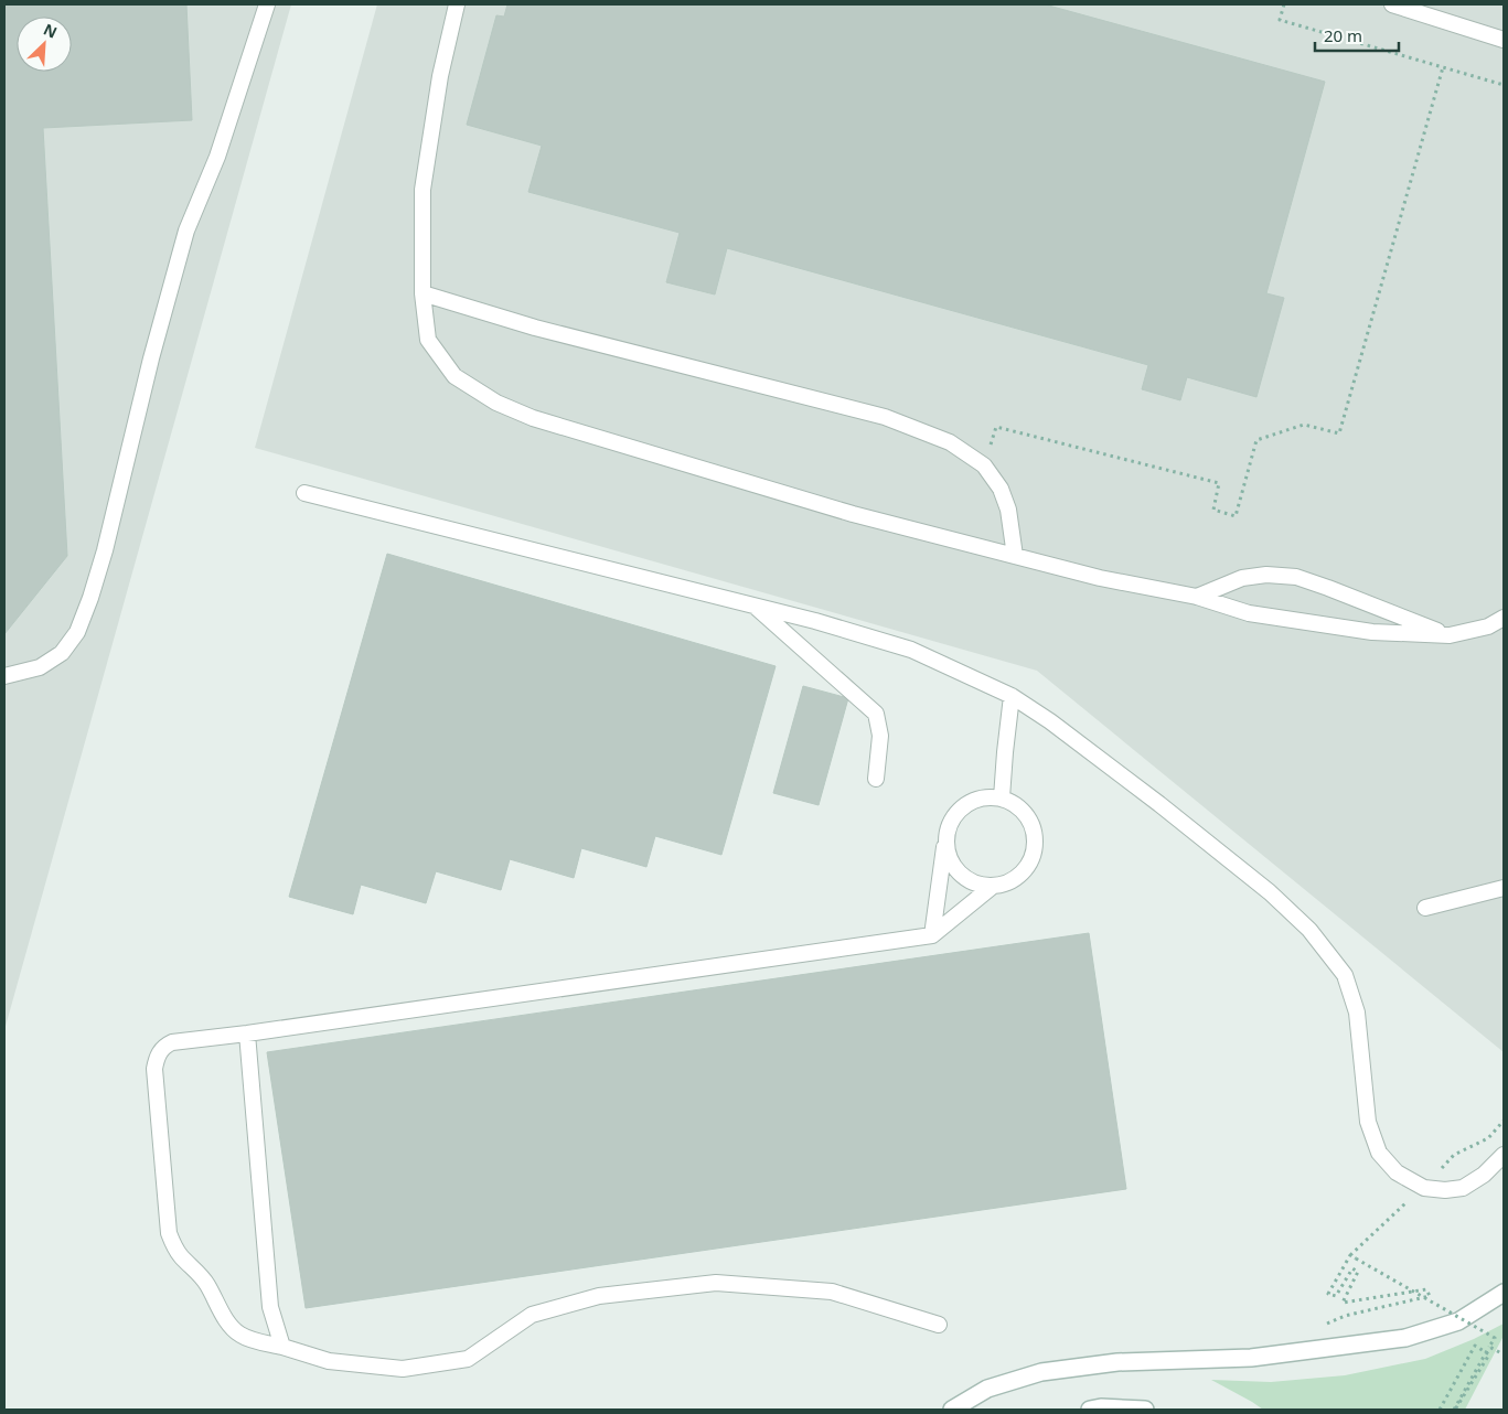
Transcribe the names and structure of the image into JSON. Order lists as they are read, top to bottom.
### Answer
{
  "scale_bar": "20 m",
  "north": "top right"
}
